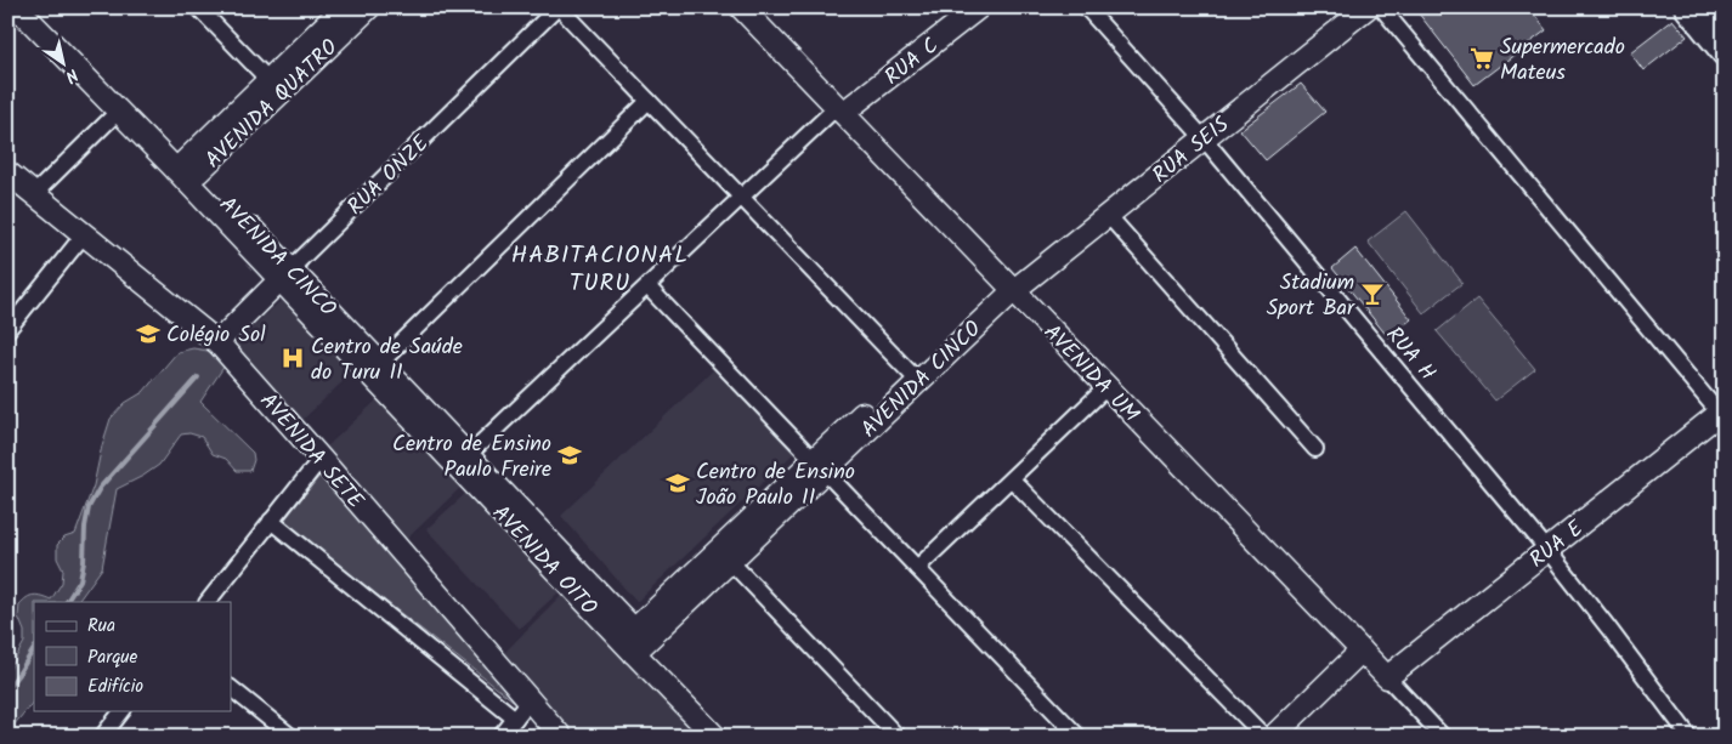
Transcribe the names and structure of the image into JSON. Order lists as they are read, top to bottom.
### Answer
{
  "streets": {
    "street": [
      "RUA C",
      "AVENIDA QUATRO",
      "RUA SEIS",
      "RUA ONZE",
      "AVENIDA CINCO",
      "RUA H",
      "AVENIDA UM",
      "AVENIDA SETE",
      "RUA E",
      "AVENIDA OITO"
    ]
  },
  "crossings": [
    ["RUA C", "AVENIDA UM"],
    ["AVENIDA QUATRO", "AVENIDA CINCO"],
    ["AVENIDA QUATRO", "AVENIDA OITO"],
    ["RUA SEIS", "AVENIDA CINCO"],
    ["RUA SEIS", "RUA H"],
    ["RUA SEIS", "AVENIDA UM"],
    ["RUA ONZE", "AVENIDA CINCO"],
    ["RUA ONZE", "AVENIDA SETE"],
    ["RUA ONZE", "AVENIDA OITO"],
    ["AVENIDA CINCO", "AVENIDA UM"],
    ["AVENIDA CINCO", "AVENIDA OITO"],
    ["RUA H", "RUA E"],
    ["AVENIDA UM", "RUA E"]
  ],
  "districts": ["HABITACIONAL TURU"],
  "places": {
    "supermarket": ["Supermercado Mateus"],
    "bar": ["Stadium Sport Bar"],
    "school or university": ["Colégio Sol", "Centro de Ensino Paulo Freire", "Centro de Ensino João Paulo II"],
    "hospital": ["Centro de Saúde do Turu II"]
  },
  "legend": ["Rua", "Parque", "Edifício"],
  "north": "bottom right"
}
